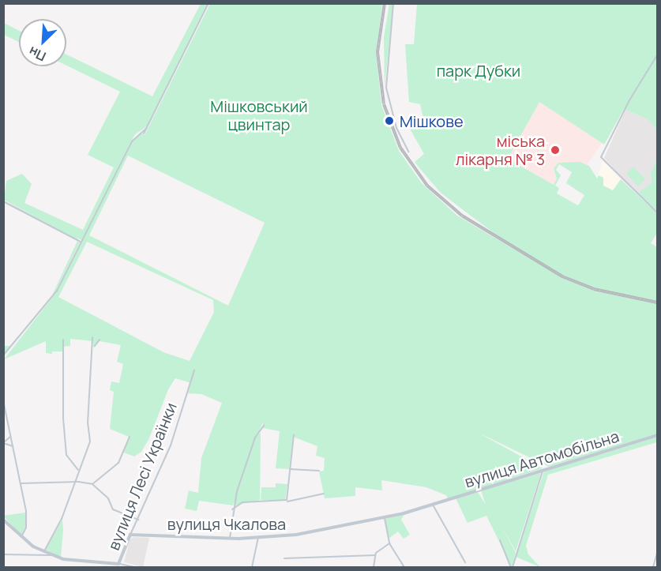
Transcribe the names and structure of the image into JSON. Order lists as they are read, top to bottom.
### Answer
{
  "streets": {
    "street": ["вулиця Автомобільна", "вулиця Лесі Українки", "вулиця Чкалова"]
  },
  "crossings": [
    ["вулиця Автомобільна", "вулиця Чкалова"],
    ["вулиця Лесі Українки", "вулиця Чкалова"]
  ],
  "parks": ["парк Дубки", "Мішковський цвинтар"],
  "places": ["Мішкове", "міська лікарня № 3"],
  "north": "bottom left"
}
